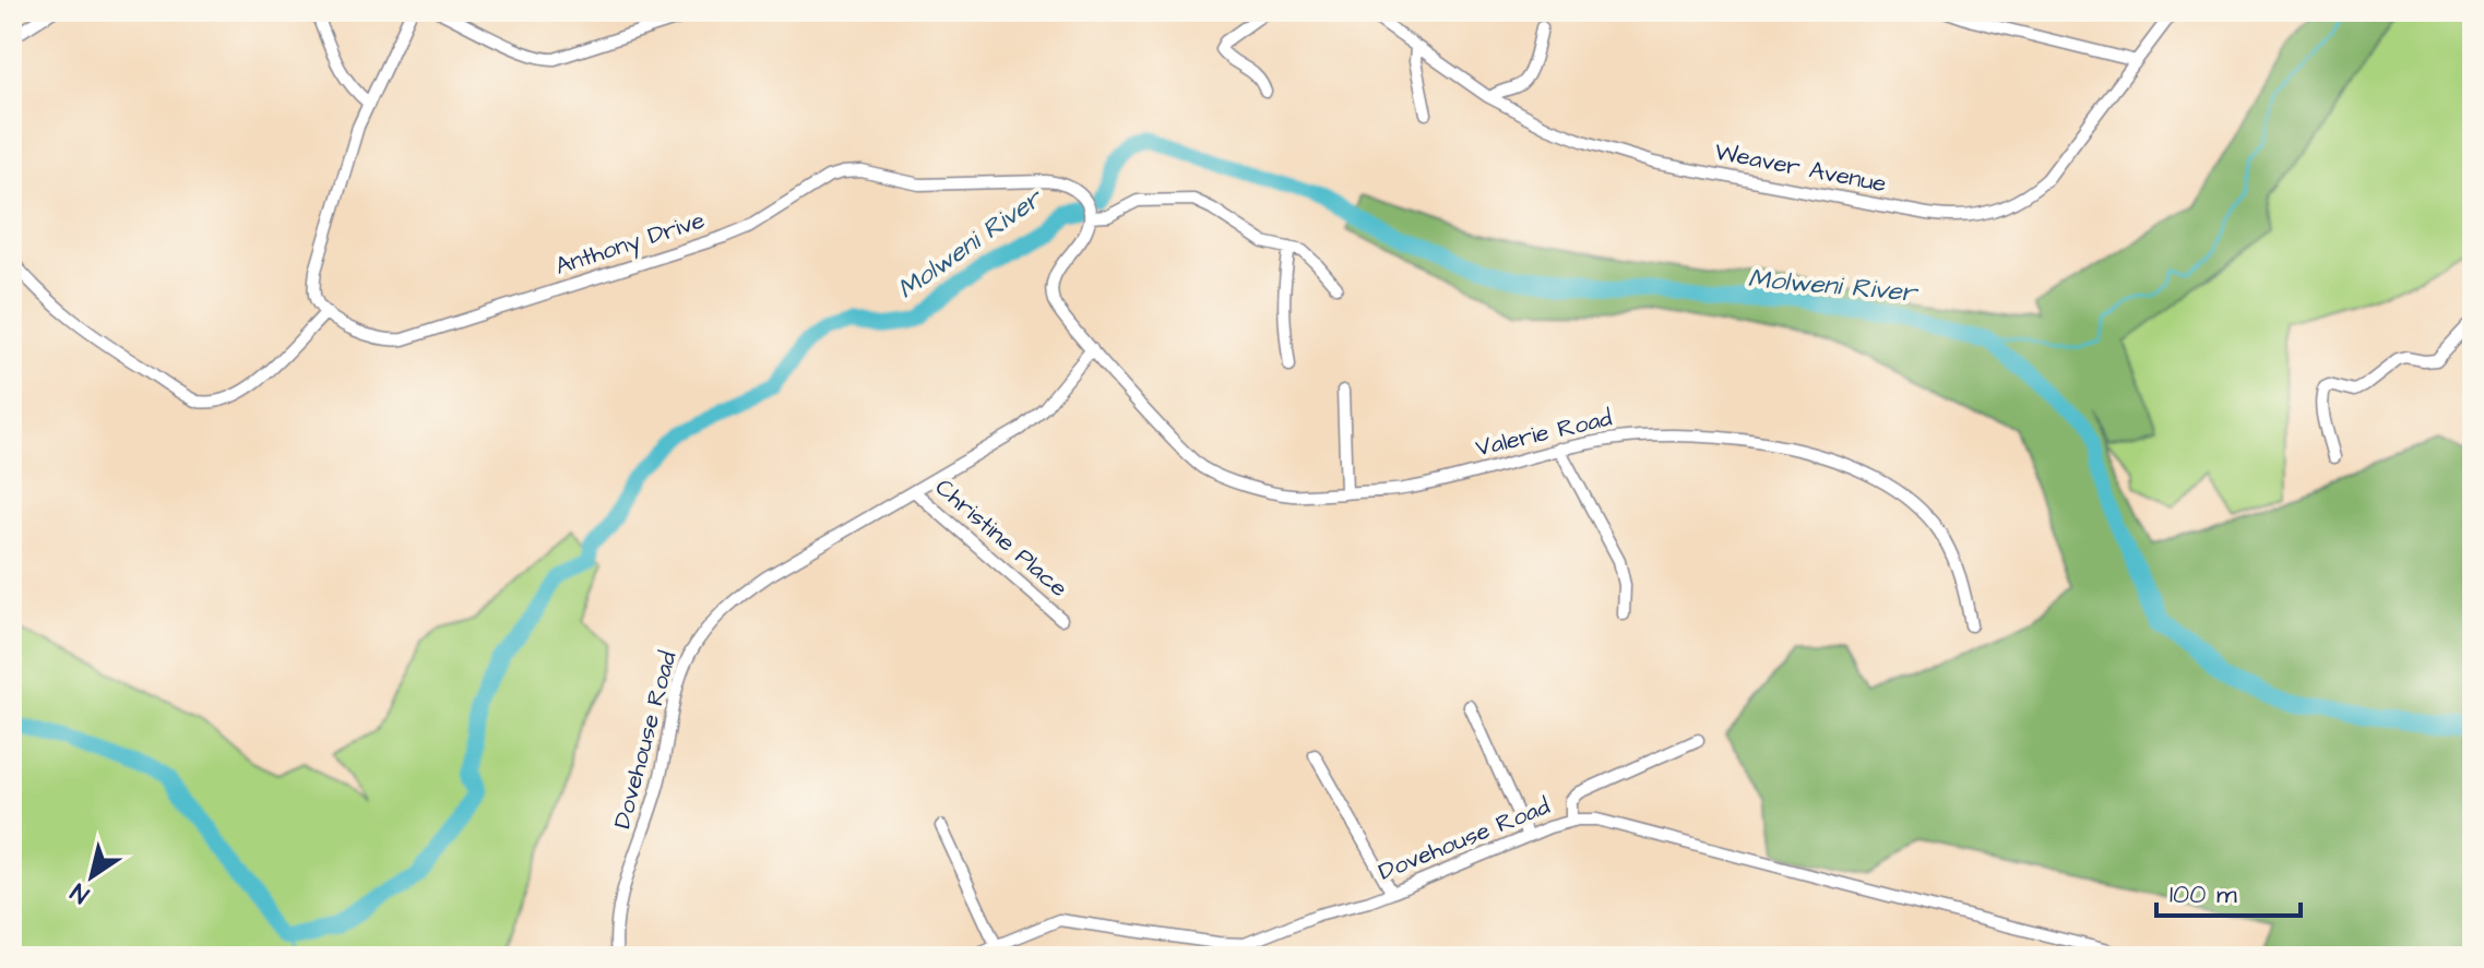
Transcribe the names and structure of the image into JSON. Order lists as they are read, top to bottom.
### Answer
{
  "streets": {
    "street": [
      "Weaver Avenue",
      "Anthony Drive",
      "Valerie Road",
      "Christine Place",
      "Dovehouse Road"
    ]
  },
  "crossings": [
    ["Valerie Road", "Dovehouse Road"],
    ["Christine Place", "Dovehouse Road"]
  ],
  "water": ["Molweni River"],
  "scale_bar": "100 m",
  "north": "bottom left"
}
